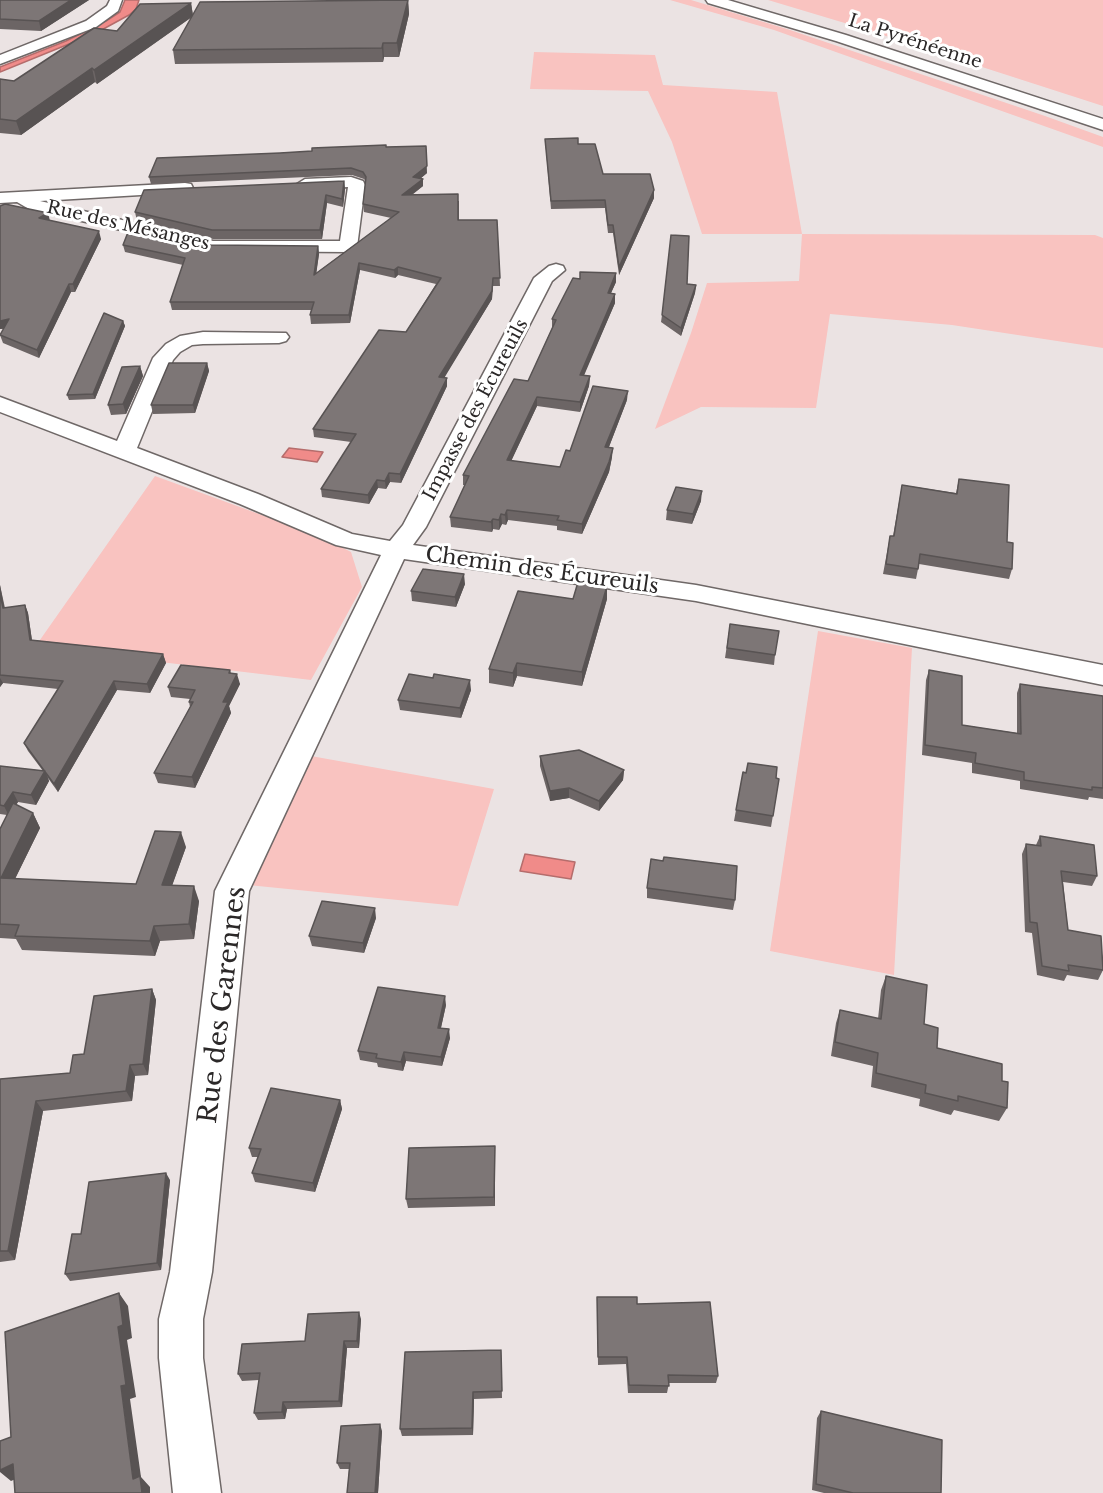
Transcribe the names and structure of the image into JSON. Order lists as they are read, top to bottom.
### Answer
{
  "streets": {
    "highway": ["La Pyrénéenne"],
    "street": [
      "Rue des Mésanges",
      "Impasse des Écureuils",
      "Chemin des Écureuils",
      "Rue des Garennes"
    ]
  },
  "crossings": [
    ["Impasse des Écureuils", "Chemin des Écureuils"],
    ["Impasse des Écureuils", "Rue des Garennes"],
    ["Chemin des Écureuils", "Rue des Garennes"]
  ]
}
